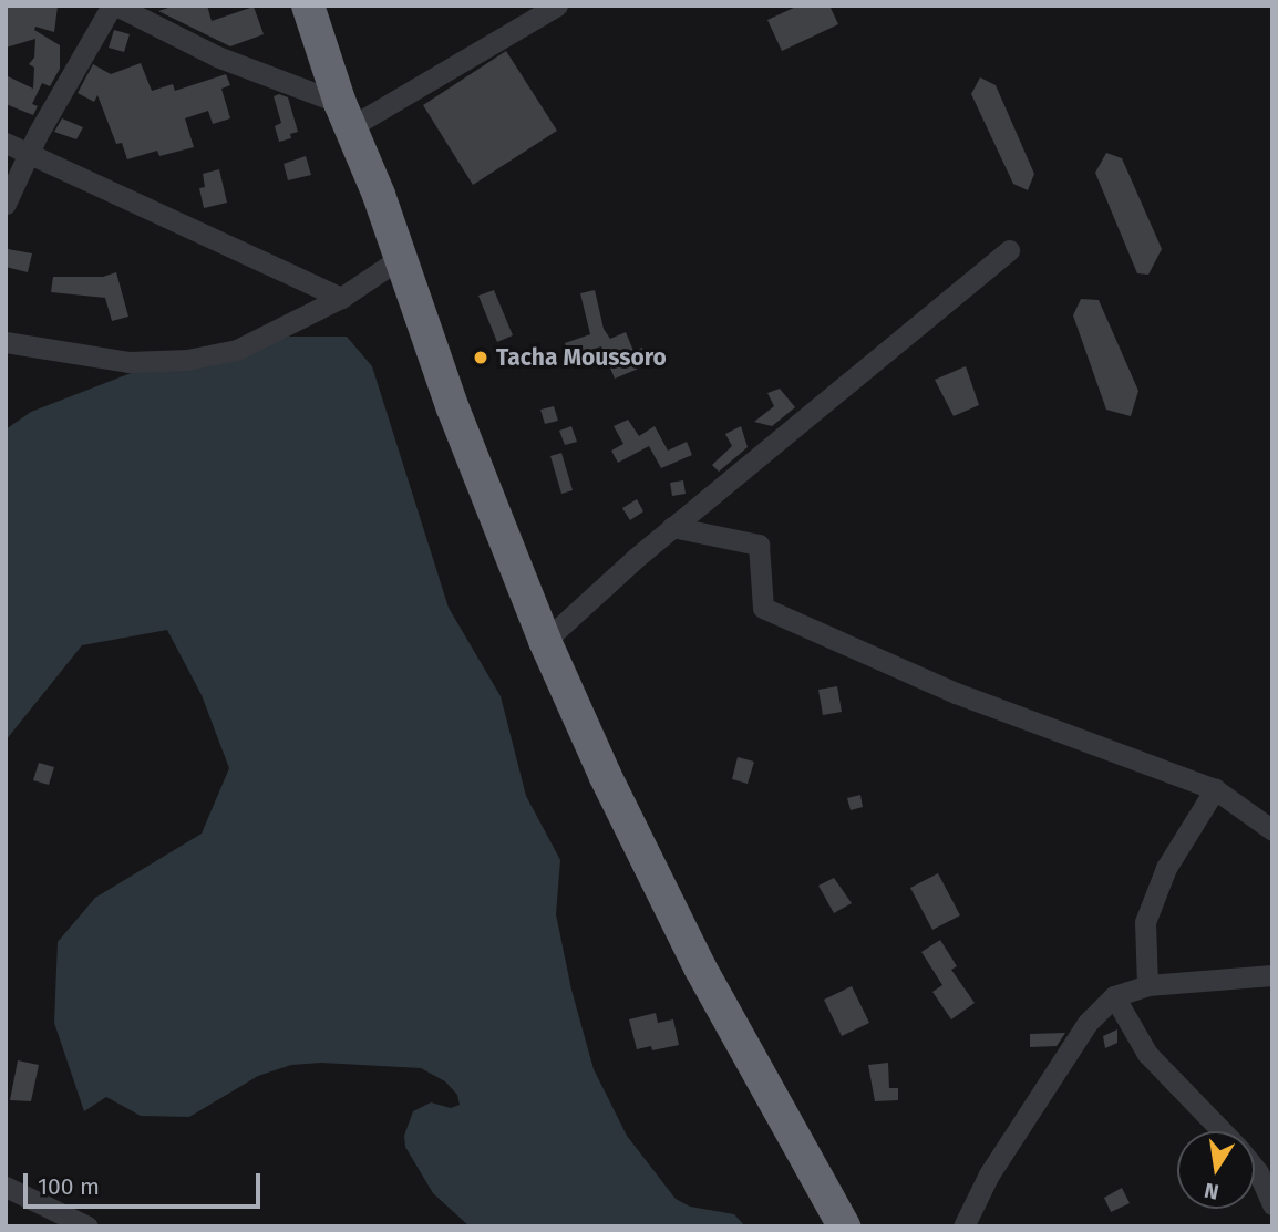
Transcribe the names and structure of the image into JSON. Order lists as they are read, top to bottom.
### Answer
{
  "places": ["Tacha Moussoro"],
  "scale_bar": "100 m",
  "north": "bottom"
}
